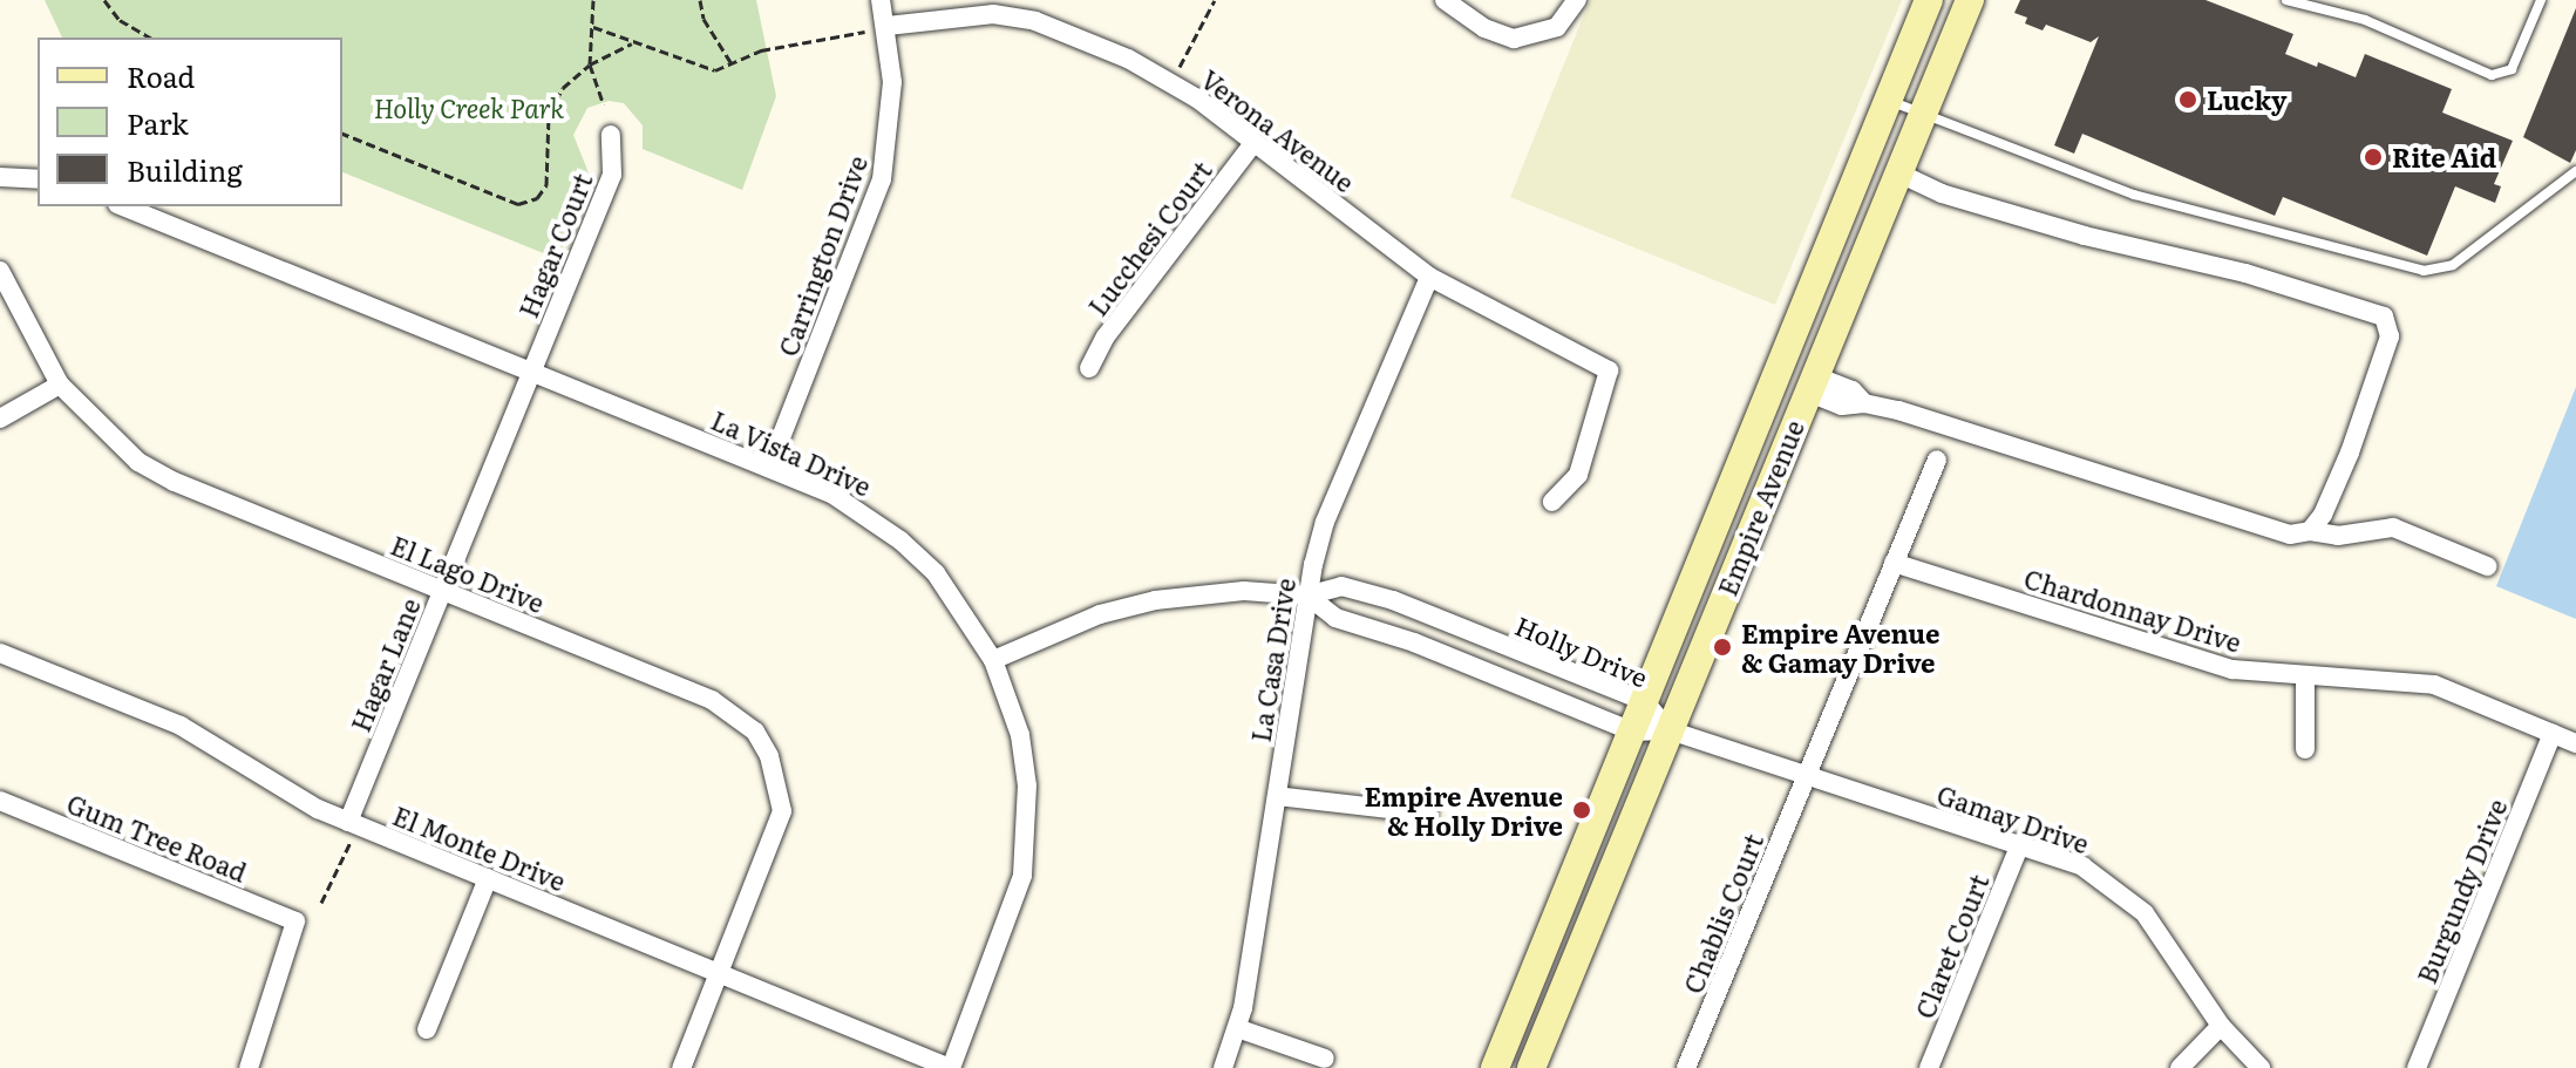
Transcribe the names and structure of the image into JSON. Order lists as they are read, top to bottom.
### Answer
{
  "streets": {
    "main road": ["Empire Avenue"],
    "street": [
      "Verona Avenue",
      "Lucchesi Court",
      "Hagar Court",
      "Carrington Drive",
      "La Vista Drive",
      "El Lago Drive",
      "Chardonnay Drive",
      "Holly Drive",
      "La Casa Drive",
      "Hagar Lane",
      "Gamay Drive",
      "Gum Tree Road",
      "El Monte Drive",
      "Burgundy Drive",
      "Chablis Court",
      "Claret Court"
    ]
  },
  "crossings": [
    ["Verona Avenue", "Lucchesi Court"],
    ["Verona Avenue", "Carrington Drive"],
    ["Verona Avenue", "La Casa Drive"],
    ["Hagar Court", "La Vista Drive"],
    ["Hagar Court", "Hagar Lane"],
    ["Carrington Drive", "La Vista Drive"],
    ["La Vista Drive", "Holly Drive"],
    ["La Vista Drive", "Hagar Lane"],
    ["La Vista Drive", "El Monte Drive"],
    ["Empire Avenue", "Holly Drive"],
    ["Empire Avenue", "Gamay Drive"],
    ["El Lago Drive", "Hagar Lane"],
    ["El Lago Drive", "El Monte Drive"],
    ["Chardonnay Drive", "Burgundy Drive"],
    ["Chardonnay Drive", "Chablis Court"],
    ["Holly Drive", "La Casa Drive"],
    ["Holly Drive", "Gamay Drive"],
    ["Hagar Lane", "El Monte Drive"],
    ["Gamay Drive", "Chablis Court"],
    ["Gamay Drive", "Claret Court"]
  ],
  "parks": ["Holly Creek Park"],
  "places": [
    "Lucky",
    "Rite Aid",
    "Empire Avenue & Gamay Drive",
    "Empire Avenue & Holly Drive"
  ],
  "legend": ["Road", "Park", "Building"]
}
